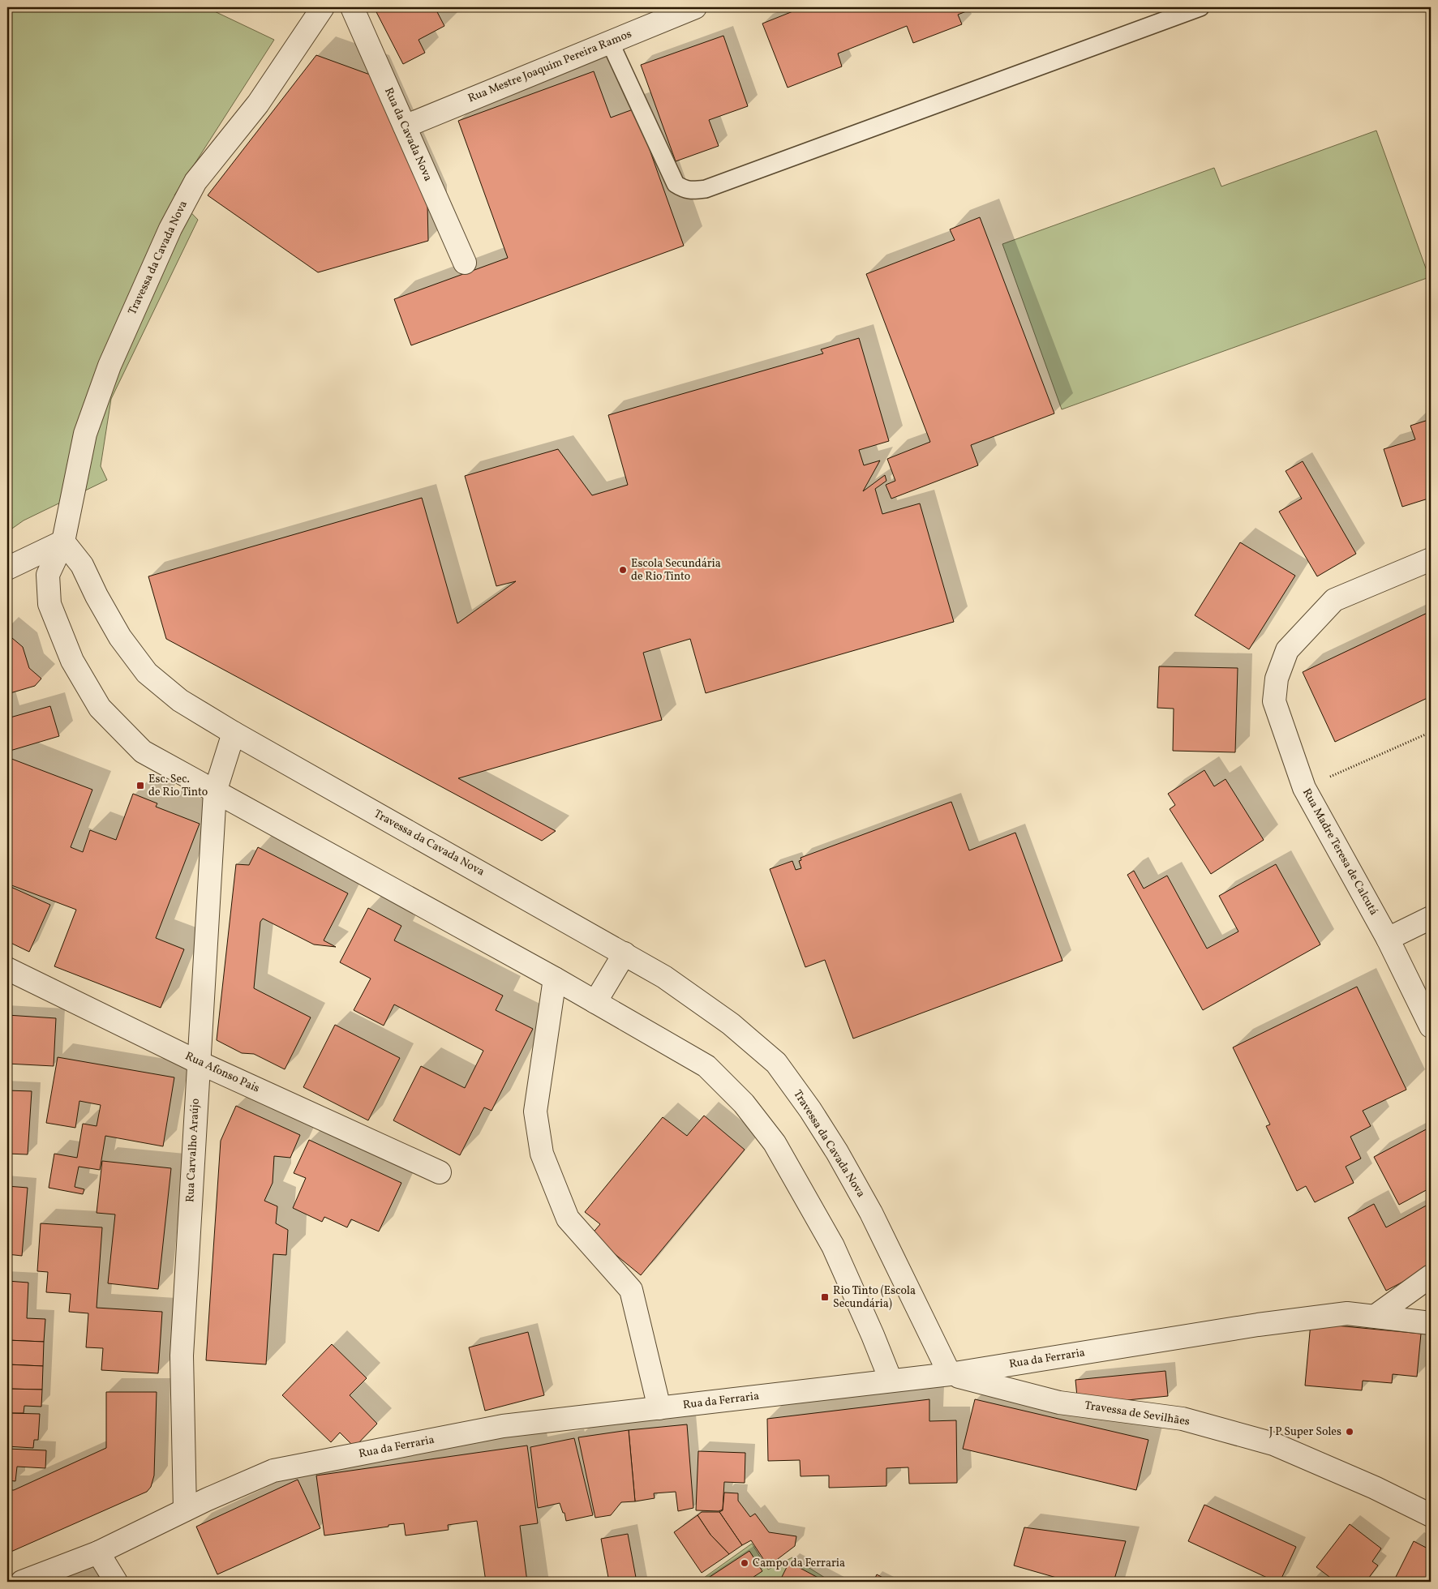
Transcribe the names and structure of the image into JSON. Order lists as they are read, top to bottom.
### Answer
{
  "streets": {
    "street": [
      "Rua Mestre Joaquim Pereira Ramos",
      "Rua da Cavada Nova",
      "Travessa da Cavada Nova",
      "Rua Madre Teresa de Calcutá",
      "Rua Afonso Pais",
      "Rua Carvalho Araújo",
      "Rua da Ferraria",
      "Travessa de Sevilhães"
    ]
  },
  "crossings": [
    ["Rua Mestre Joaquim Pereira Ramos", "Rua da Cavada Nova"],
    ["Travessa da Cavada Nova", "Rua Carvalho Araújo"],
    ["Travessa da Cavada Nova", "Rua da Ferraria"],
    ["Travessa da Cavada Nova", "Travessa de Sevilhães"],
    ["Rua Afonso Pais", "Rua Carvalho Araújo"],
    ["Rua Carvalho Araújo", "Rua da Ferraria"],
    ["Rua da Ferraria", "Travessa de Sevilhães"]
  ],
  "places": {
    "other": ["Escola Secundária de Rio Tinto", "J P Super Soles", "Campo da Ferraria"],
    "transit": ["Esc. Sec. de Rio Tinto", "Rio Tinto (Escola Secundária)"]
  }
}
